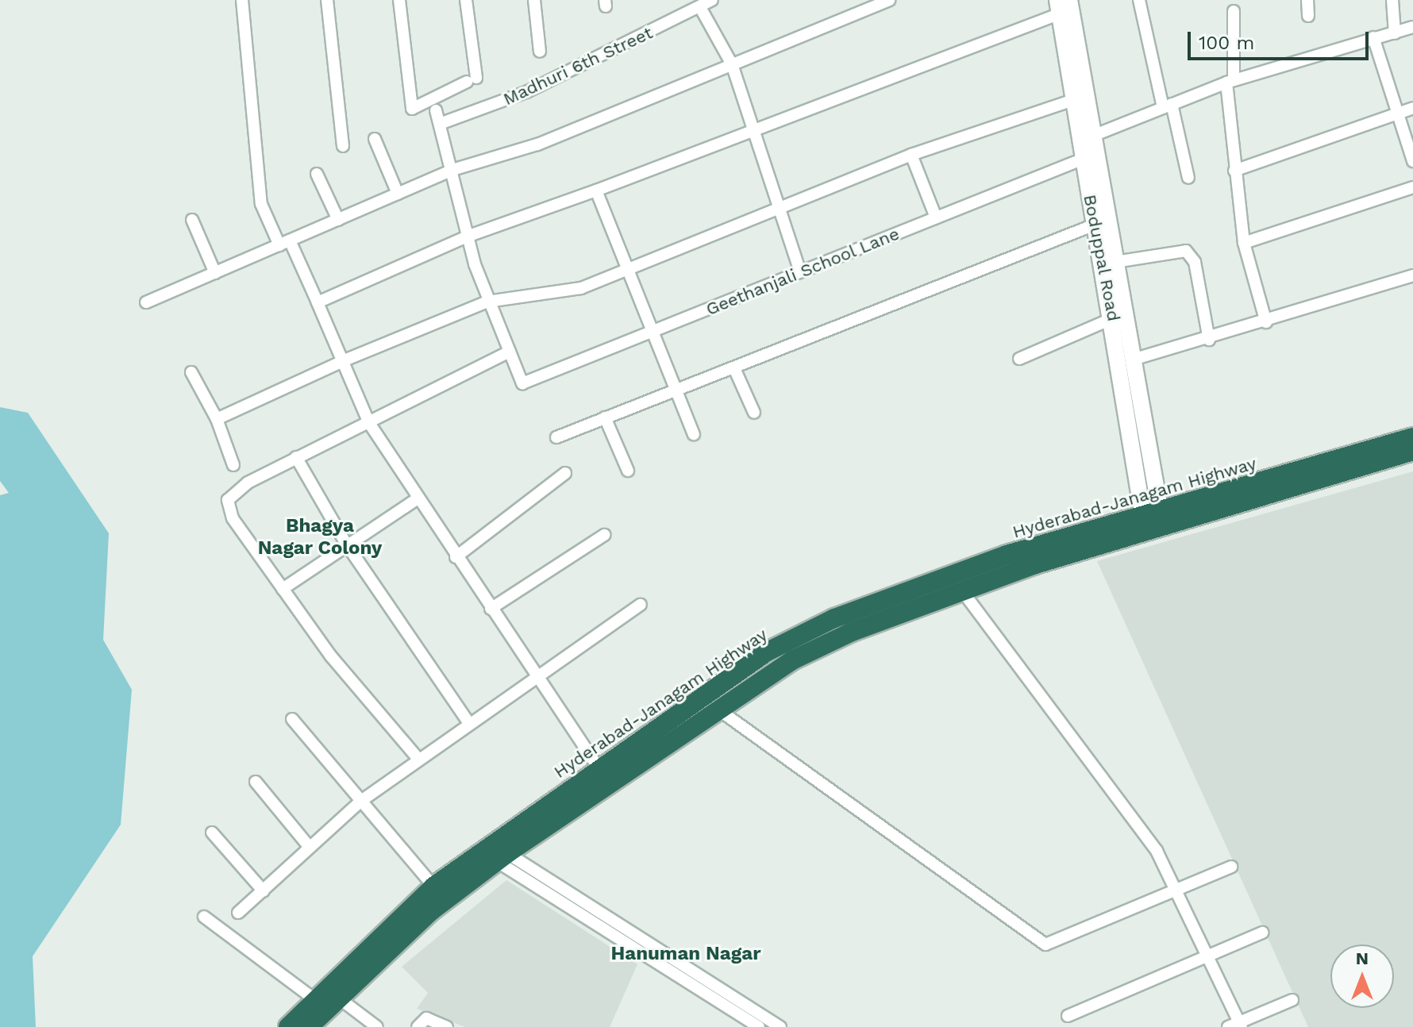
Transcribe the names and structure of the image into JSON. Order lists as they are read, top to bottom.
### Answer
{
  "streets": {
    "highway": ["Hyderabad-Janagam Highway"],
    "street": ["Madhuri 6th Street", "Boduppal Road", "Geethanjali School Lane"]
  },
  "crossings": [
    ["Boduppal Road", "Geethanjali School Lane"],
    ["Boduppal Road", "Hyderabad-Janagam Highway"]
  ],
  "districts": ["Bhagya Nagar Colony", "Hanuman Nagar"],
  "scale_bar": "100 m",
  "north": "top"
}
